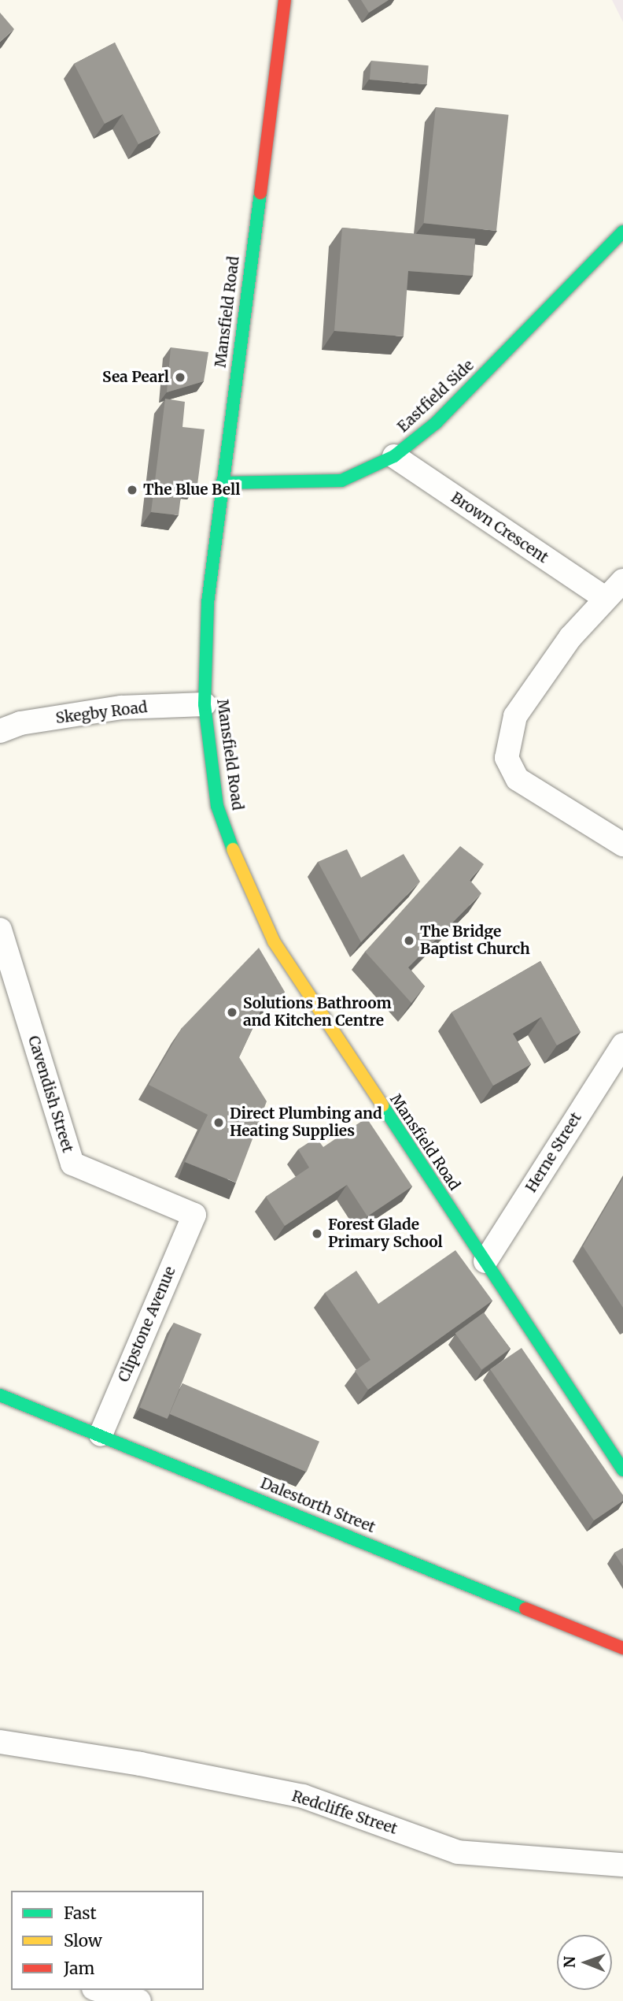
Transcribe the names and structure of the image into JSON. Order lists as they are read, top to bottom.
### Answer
{
  "streets": {
    "main road": ["Mansfield Road", "Eastfield Side", "Dalestorth Street"],
    "street": [
      "Brown Crescent",
      "Skegby Road",
      "Cavendish Street",
      "Herne Street",
      "Clipstone Avenue",
      "Redcliffe Street"
    ]
  },
  "crossings": [
    ["Mansfield Road", "Eastfield Side"],
    ["Mansfield Road", "Skegby Road"],
    ["Mansfield Road", "Herne Street"],
    ["Eastfield Side", "Brown Crescent"],
    ["Cavendish Street", "Clipstone Avenue"],
    ["Clipstone Avenue", "Dalestorth Street"]
  ],
  "places": [
    "Sea Pearl",
    "The Blue Bell",
    "The Bridge Baptist Church",
    "Solutions Bathroom and Kitchen Centre",
    "Direct Plumbing and Heating Supplies",
    "Forest Glade Primary School"
  ],
  "legend": ["Fast", "Slow", "Jam"],
  "north": "left"
}
